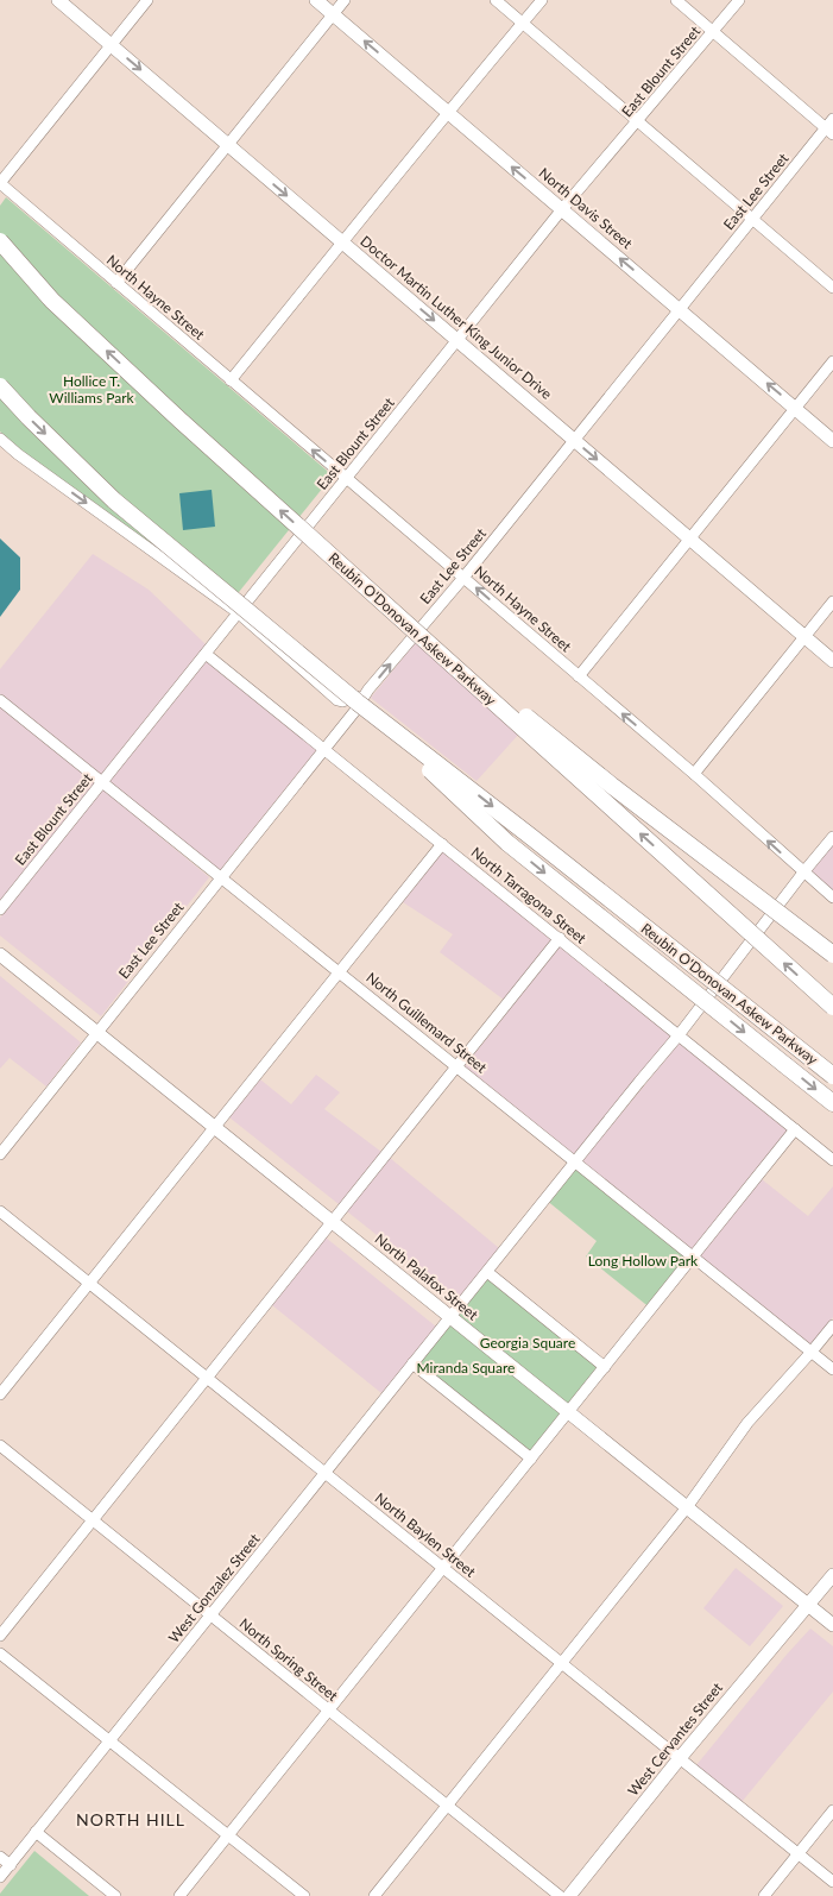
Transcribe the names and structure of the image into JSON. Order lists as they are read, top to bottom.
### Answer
{
  "streets": {
    "highway": ["Reubin O'Donovan Askew Parkway"],
    "main road": [
      "North Davis Street",
      "Doctor Martin Luther King Junior Drive",
      "North Palafox Street",
      "West Cervantes Street"
    ],
    "street": [
      "East Blount Street",
      "East Lee Street",
      "North Hayne Street",
      "North Tarragona Street",
      "North Guillemard Street",
      "North Baylen Street",
      "West Gonzalez Street",
      "North Spring Street"
    ]
  },
  "crossings": [
    ["East Blount Street", "North Davis Street"],
    ["East Blount Street", "North Hayne Street"],
    ["East Blount Street", "Doctor Martin Luther King Junior Drive"],
    ["East Blount Street", "North Tarragona Street"],
    ["East Blount Street", "North Guillemard Street"],
    ["East Lee Street", "North Davis Street"],
    ["East Lee Street", "North Hayne Street"],
    ["East Lee Street", "Doctor Martin Luther King Junior Drive"],
    ["East Lee Street", "North Tarragona Street"],
    ["East Lee Street", "North Guillemard Street"],
    ["East Lee Street", "North Palafox Street"],
    ["North Hayne Street", "West Gonzalez Street"],
    ["North Tarragona Street", "West Gonzalez Street"],
    ["North Guillemard Street", "West Gonzalez Street"],
    ["North Palafox Street", "West Gonzalez Street"],
    ["North Palafox Street", "West Cervantes Street"],
    ["North Baylen Street", "West Gonzalez Street"],
    ["North Baylen Street", "West Cervantes Street"],
    ["West Gonzalez Street", "North Spring Street"]
  ],
  "one_way": ["North Davis Street", "North Hayne Street", "Doctor Martin Luther King Junior Drive"],
  "districts": ["NORTH HILL"],
  "parks": [
    "Hollice T. Williams Park",
    "Long Hollow Park",
    "Georgia Square",
    "Miranda Square"
  ]
}
